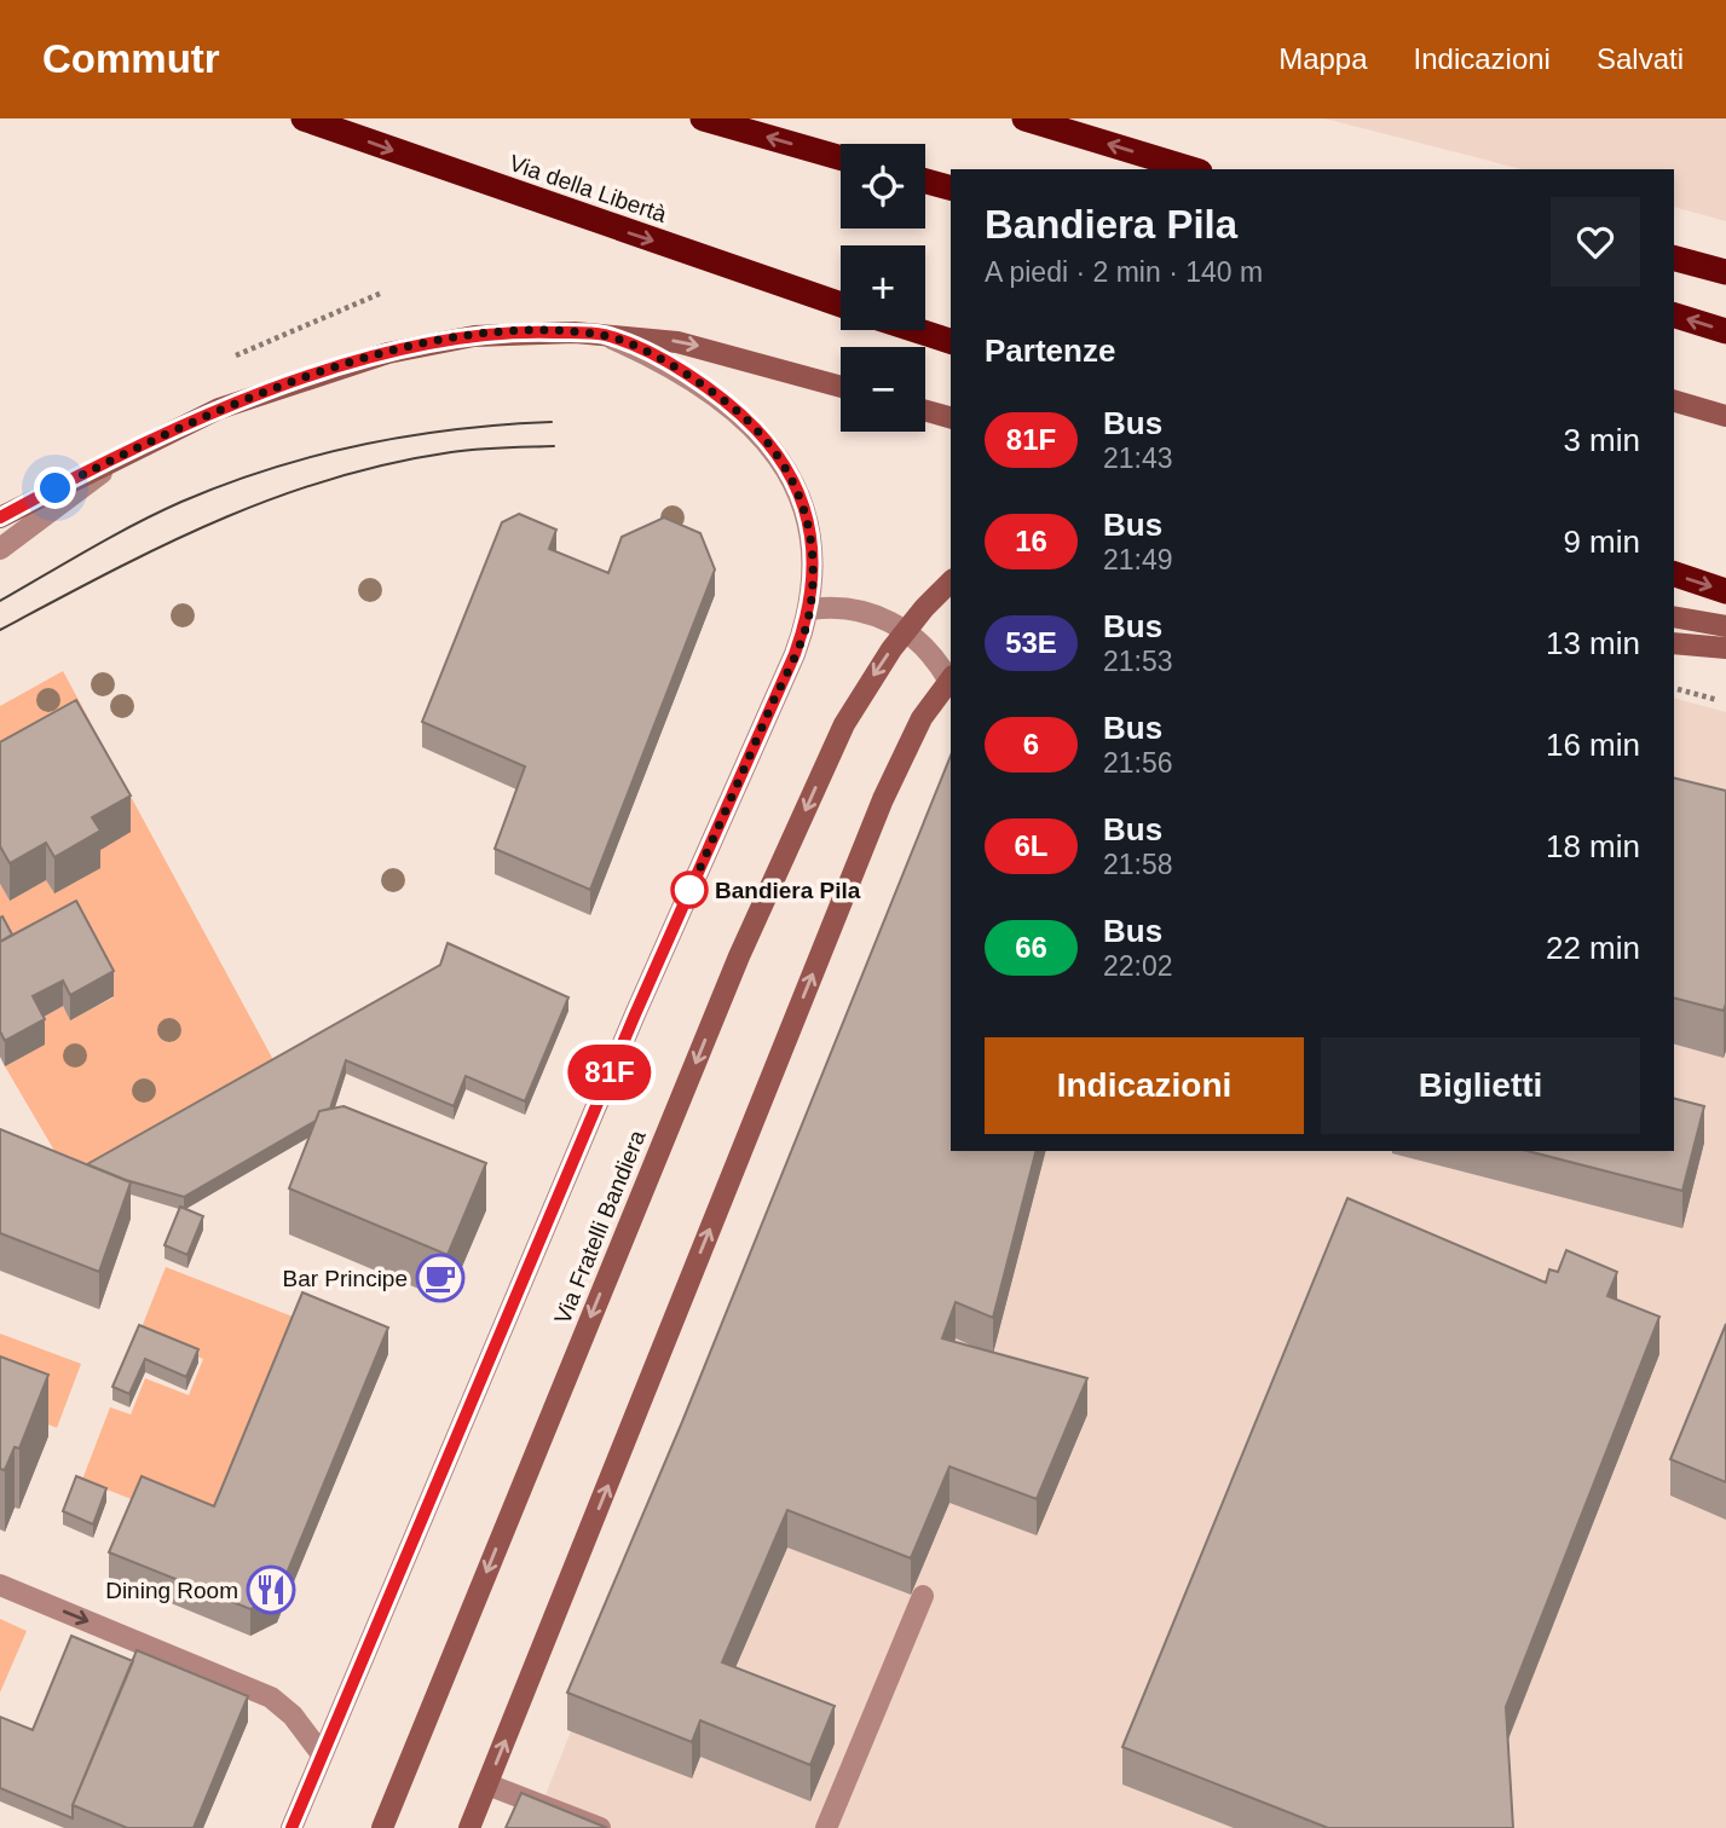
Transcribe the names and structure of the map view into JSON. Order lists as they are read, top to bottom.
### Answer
{
  "streets": {
    "highway": ["Via della Libertà"],
    "main road": ["Via Fratelli Bandiera"]
  },
  "one_way": ["Via della Libertà"],
  "places": {
    "other": ["Bandiera Pila"],
    "cafe": ["Bar Principe"],
    "restaurant": ["Dining Room"]
  },
  "lines": ["bus line 81F"],
  "page": {
    "header": "Commutr",
    "nav": ["Mappa", "Indicazioni", "Salvati"],
    "on_map": "81F",
    "map_buttons": ["+", "−"],
    "heading": [
      ["Bandiera Pila", "A piedi · 2 min · 140 m"],
      "Partenze"
    ],
    "list": [
      {
        "mark": "81F",
        "name": "Bus",
        "note": "21:43",
        "value": "3 min"
      },
      {
        "mark": "16",
        "name": "Bus",
        "note": "21:49",
        "value": "9 min"
      },
      {
        "mark": "53E",
        "name": "Bus",
        "note": "21:53",
        "value": "13 min"
      },
      {
        "mark": "6",
        "name": "Bus",
        "note": "21:56",
        "value": "16 min"
      },
      {
        "mark": "6L",
        "name": "Bus",
        "note": "21:58",
        "value": "18 min"
      },
      {
        "mark": "66",
        "name": "Bus",
        "note": "22:02",
        "value": "22 min"
      }
    ],
    "buttons": ["Indicazioni", "Biglietti"]
  }
}
